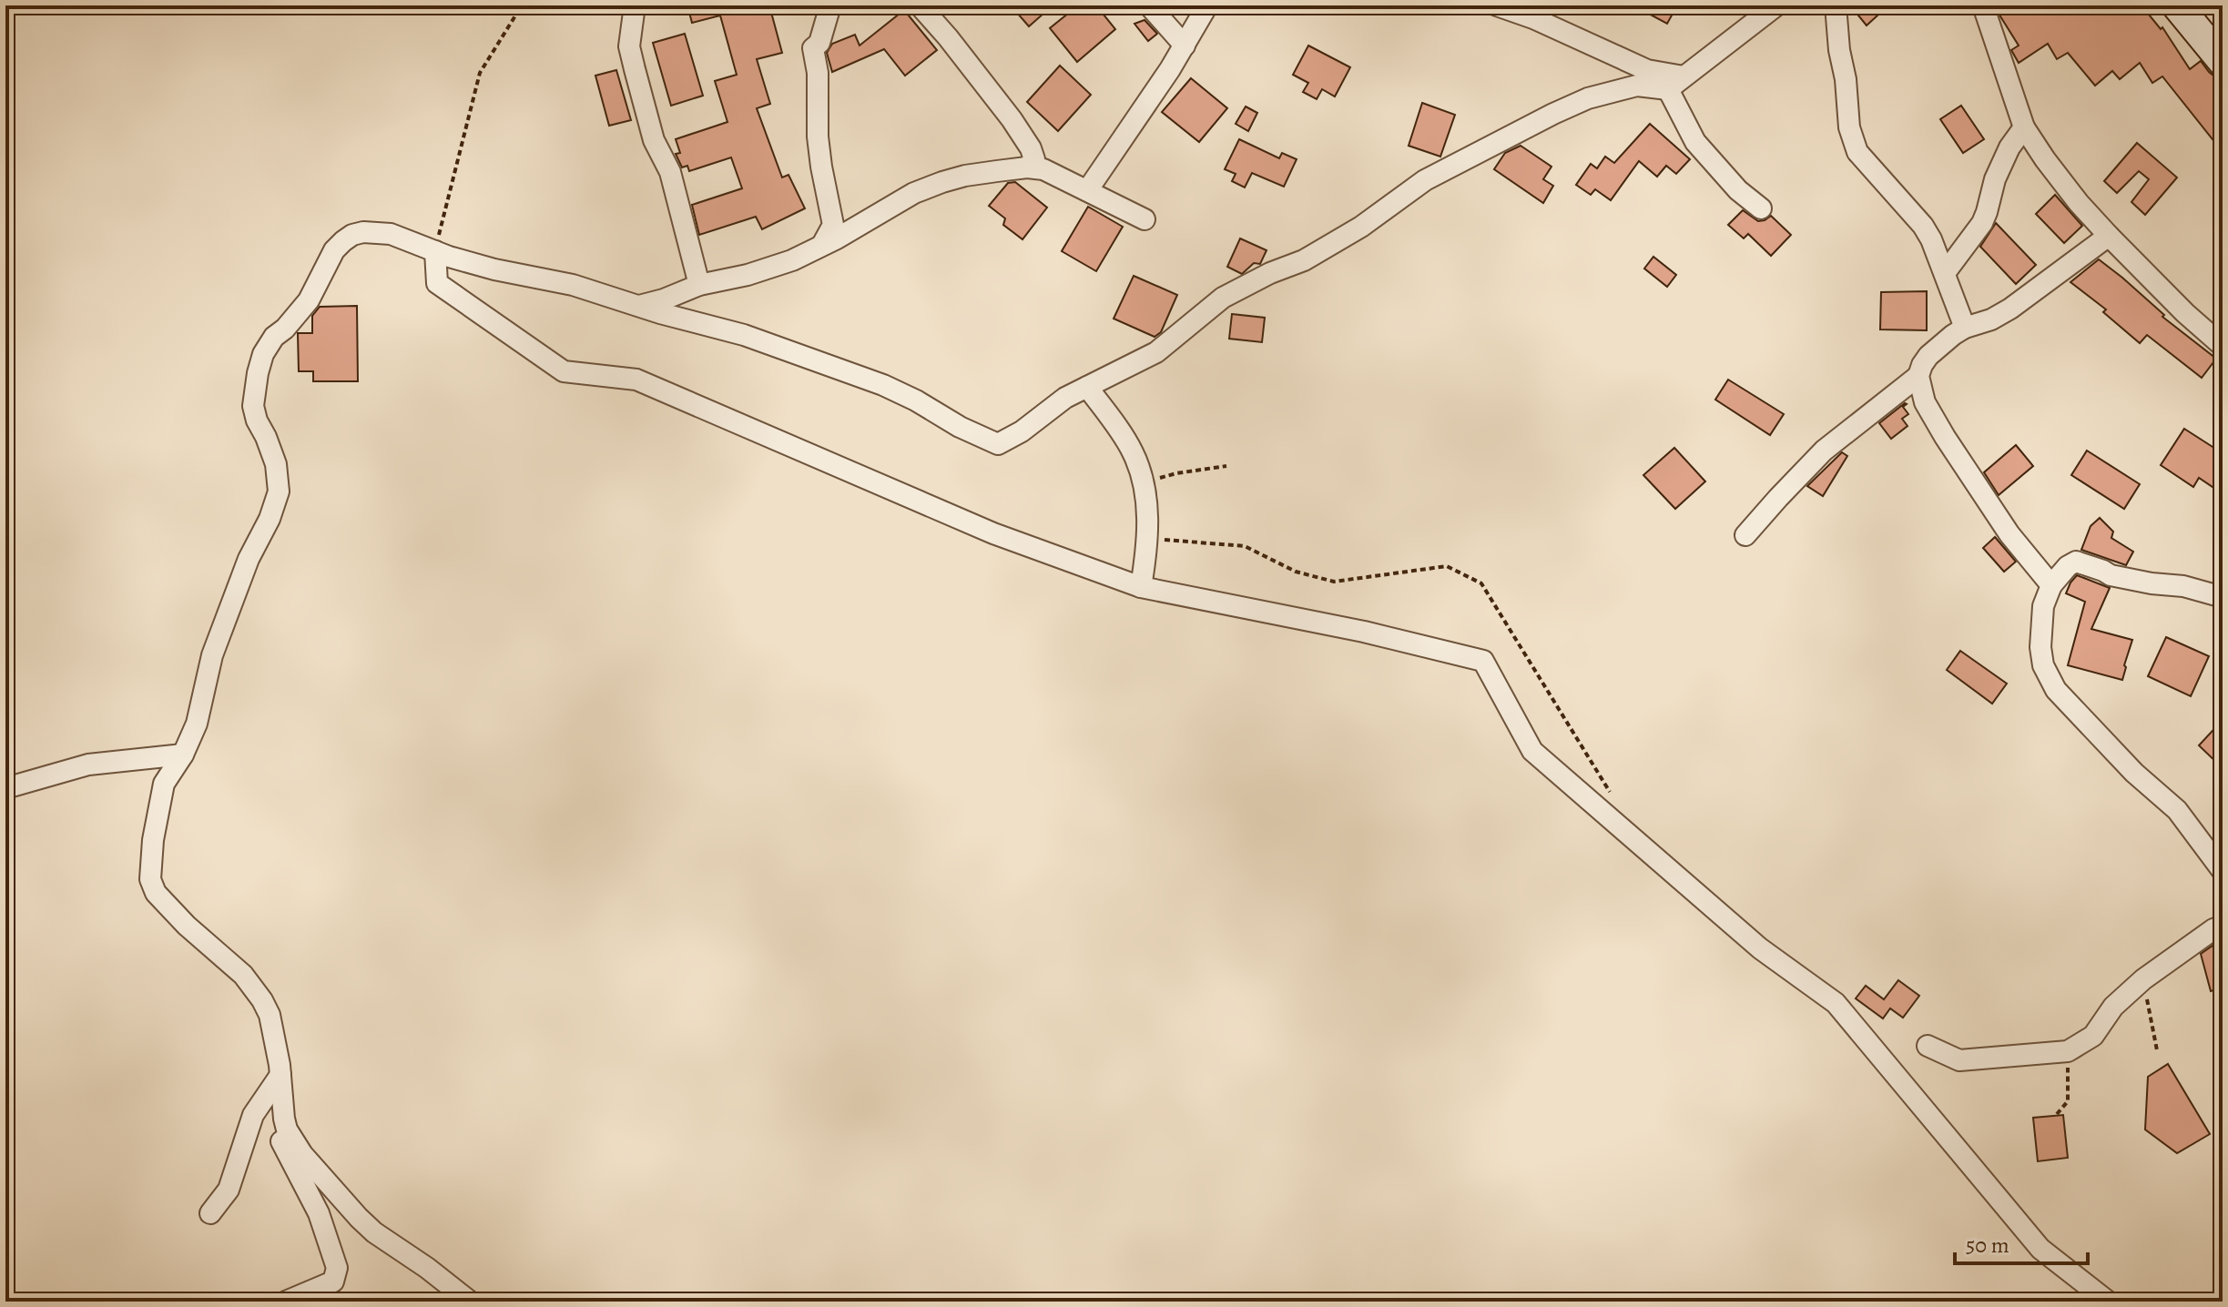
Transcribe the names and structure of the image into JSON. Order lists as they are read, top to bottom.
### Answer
{
  "scale_bar": "50 m"
}
